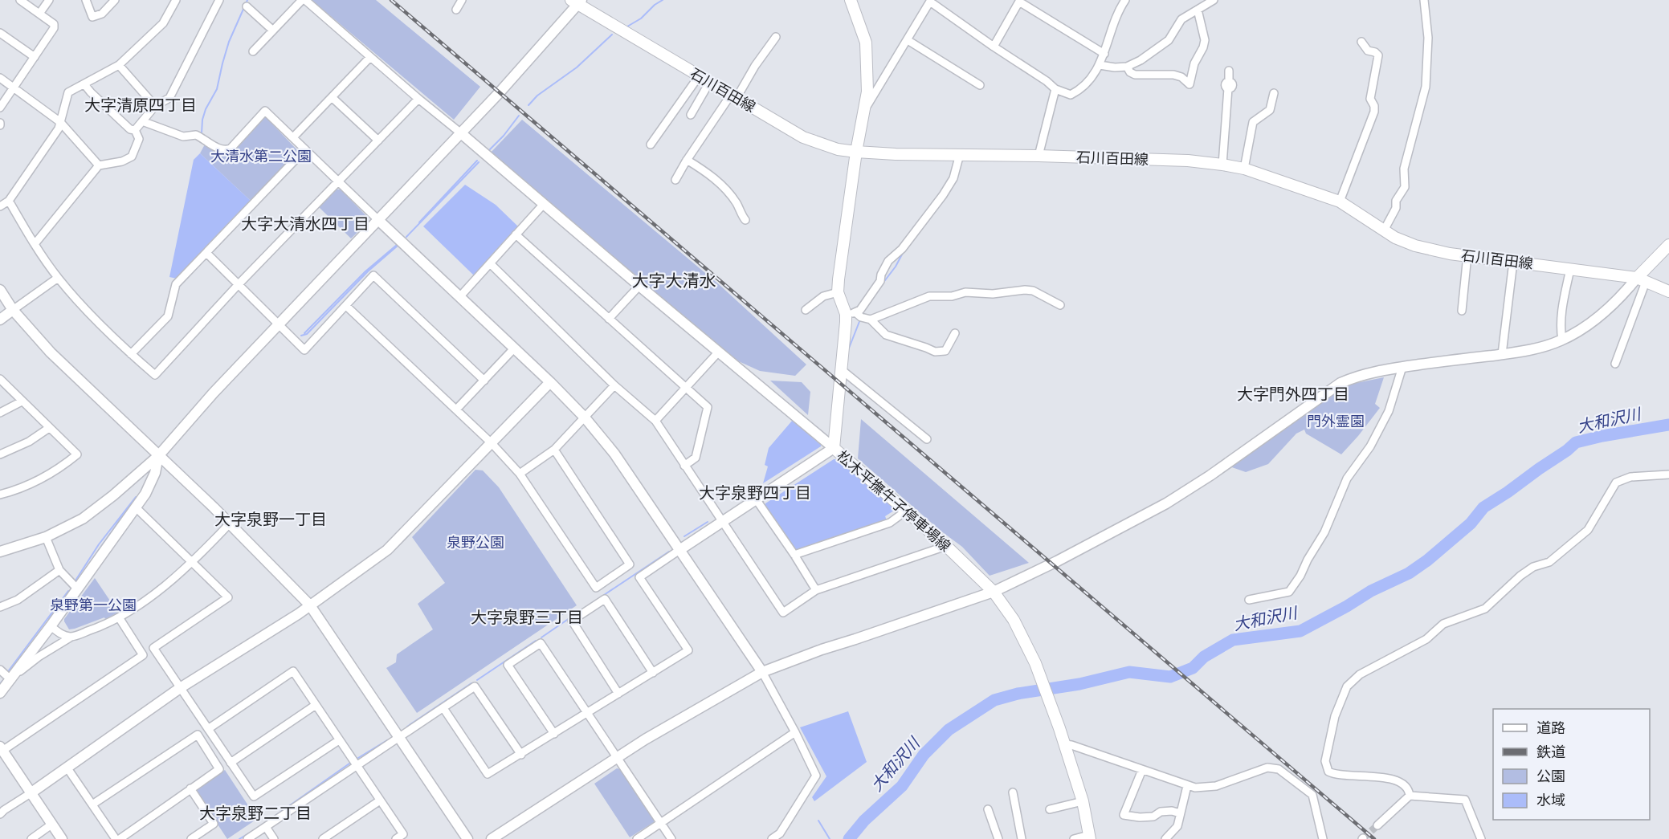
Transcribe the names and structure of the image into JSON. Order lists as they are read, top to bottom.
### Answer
{
  "streets": {
    "main road": ["石川百田線", "松木平撫牛子停車場線"]
  },
  "crossings": [
    ["石川百田線", "松木平撫牛子停車場線"]
  ],
  "districts": [
    "大字清原四丁目",
    "大字大清水四丁目",
    "大字大清水",
    "大字門外四丁目",
    "大字泉野四丁目",
    "大字泉野一丁目",
    "大字泉野三丁目",
    "大字泉野二丁目"
  ],
  "water": ["大和沢川"],
  "parks": [
    "大清水第二公園",
    "門外霊園",
    "泉野公園",
    "泉野第一公園"
  ],
  "legend": [
    "道路",
    "鉄道",
    "公園",
    "水域"
  ]
}
